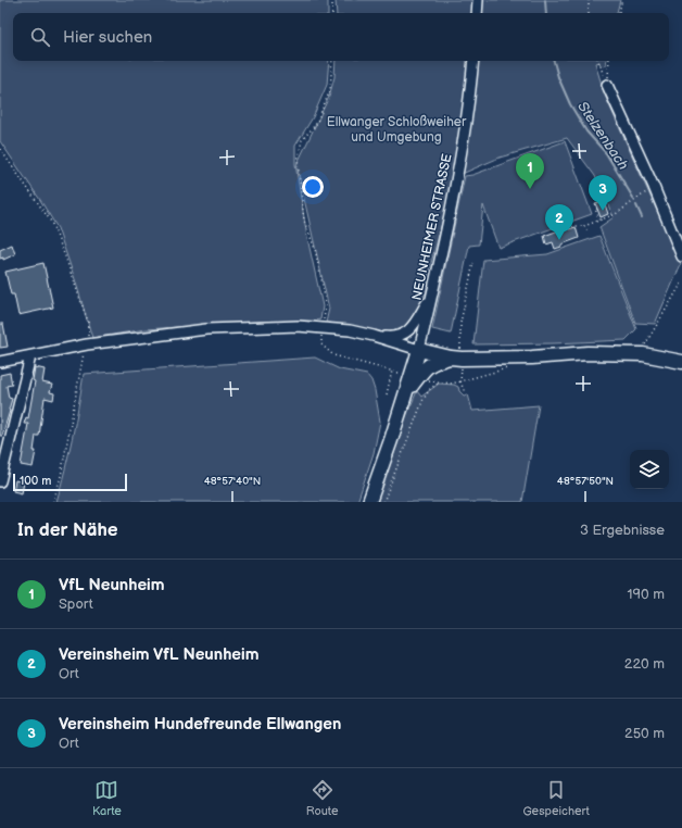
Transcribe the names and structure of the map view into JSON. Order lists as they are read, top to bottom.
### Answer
{
  "streets": {
    "street": ["NEUNHEIMER STRASSE"]
  },
  "water": ["Stelzenbach"],
  "parks": ["Ellwanger Schloßweiher und Umgebung"],
  "scale_bar": "100 m",
  "page": {
    "search": "Hier suchen",
    "pins": ["1", "3", "2"],
    "scale": "100 m",
    "heading": ["In der Nähe", "3 Ergebnisse"],
    "list": [
      {
        "mark": "1",
        "name": "VfL Neunheim",
        "note": "Sport",
        "value": "190 m"
      },
      {
        "mark": "2",
        "name": "Vereinsheim VfL Neunheim",
        "note": "Ort",
        "value": "220 m"
      },
      {
        "mark": "3",
        "name": "Vereinsheim Hundefreunde Ellwangen",
        "note": "Ort",
        "value": "250 m"
      }
    ],
    "nav": ["Karte", "Route", "Gespeichert"]
  },
  "coordinates": ["48°57'40\"N", "48°57'50\"N"]
}
